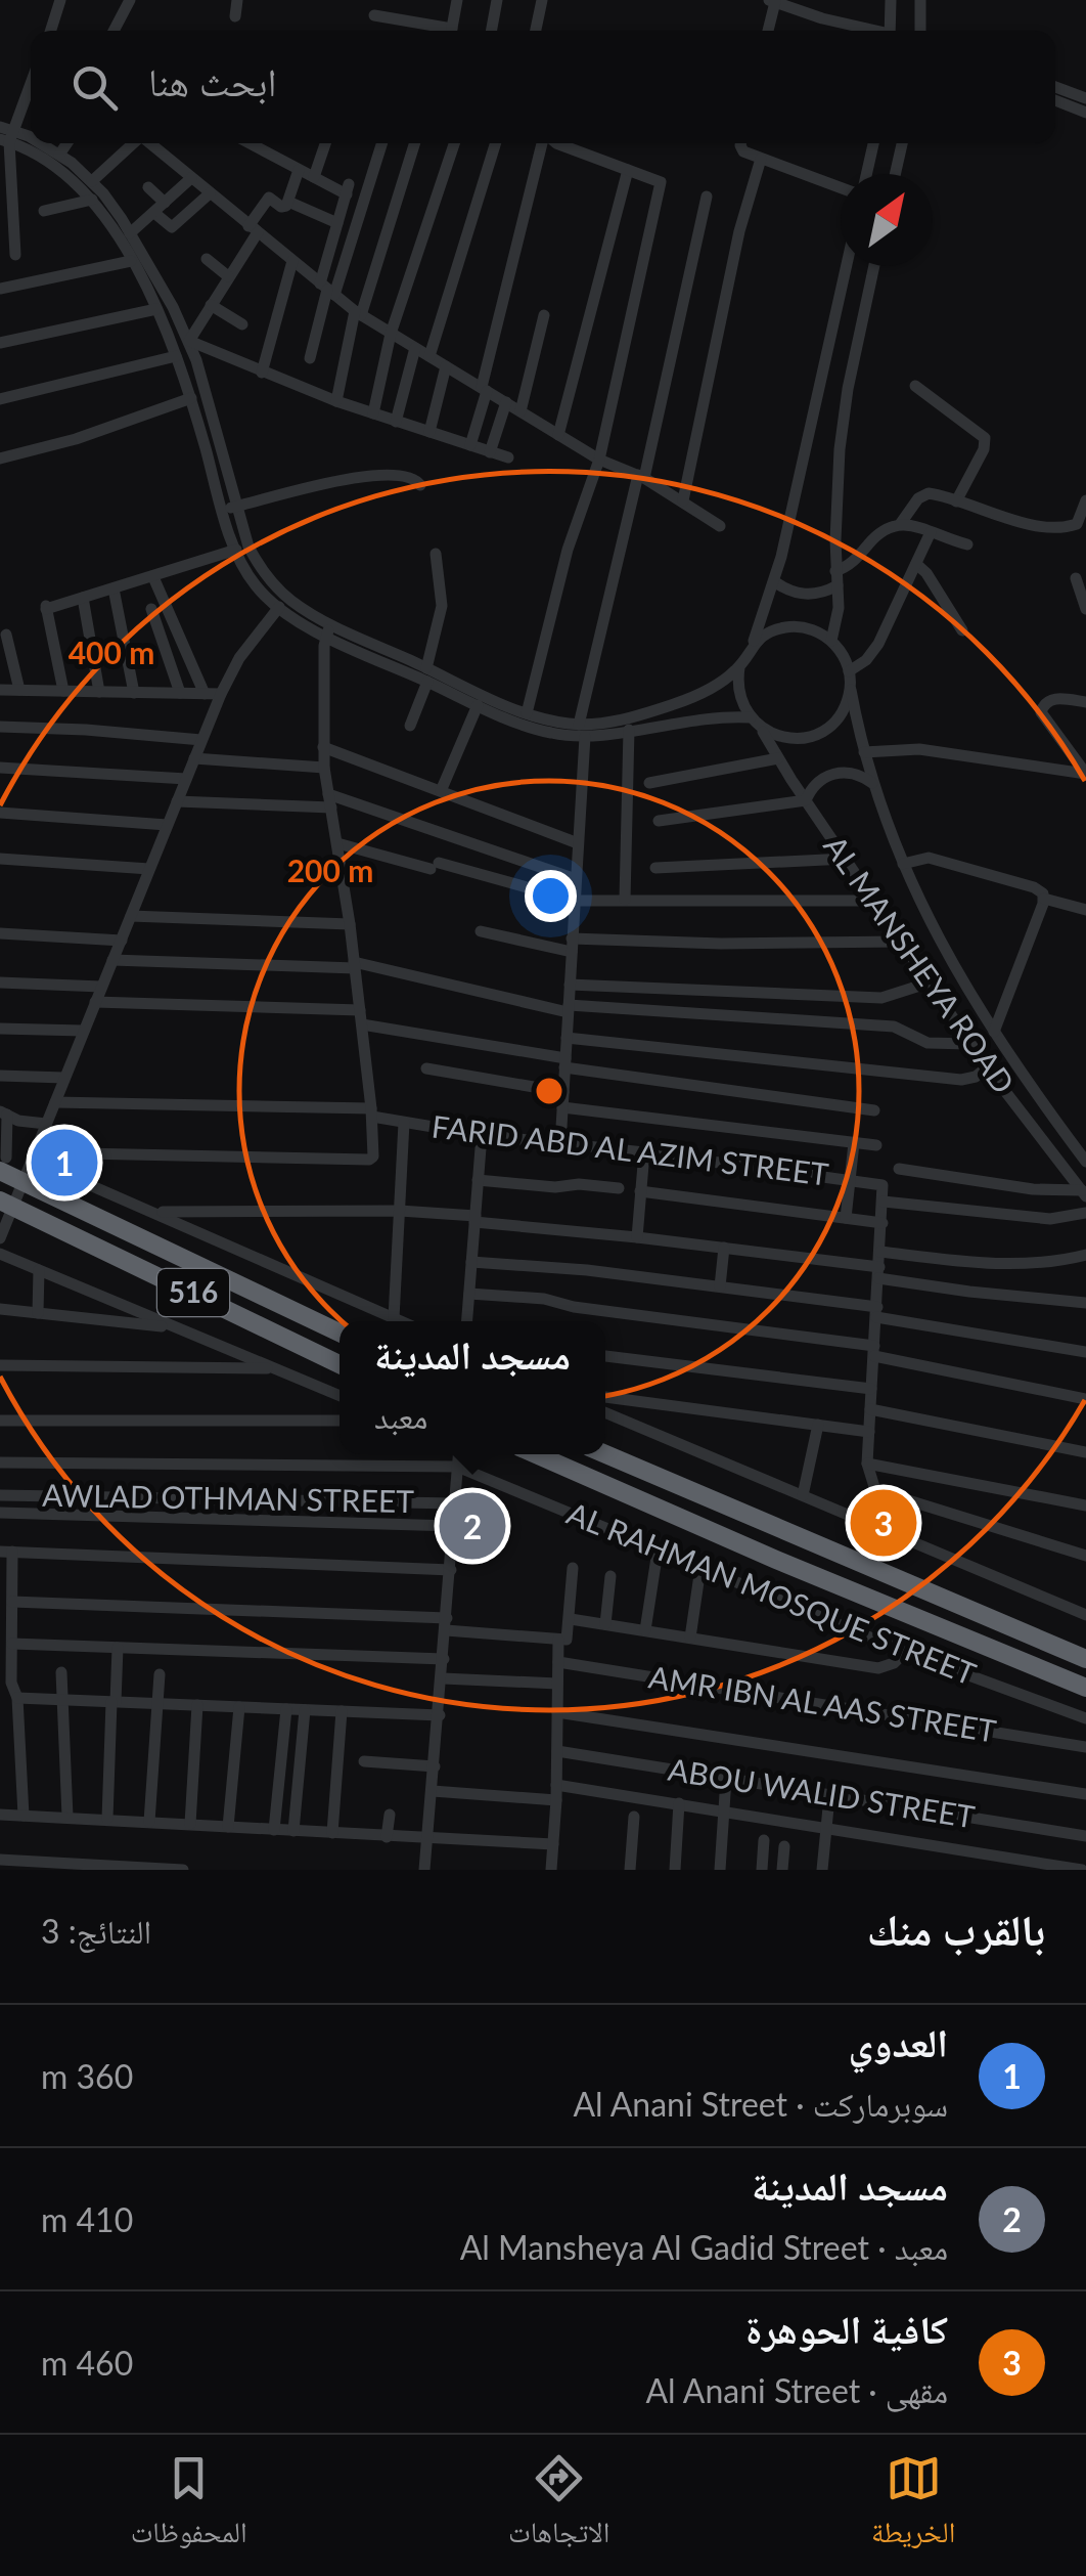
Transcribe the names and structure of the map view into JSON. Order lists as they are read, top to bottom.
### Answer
{
  "streets": {
    "highway": ["516"],
    "street": [
      "AL MANSHEYA ROAD",
      "FARID ABD AL AZIM STREET",
      "AWLAD OTHMAN STREET",
      "AL RAHMAN MOSQUE STREET",
      "AMR IBN AL AAS STREET",
      "ABOU WALID STREET"
    ]
  },
  "north": "top right",
  "page": {
    "search": "ابحث هنا",
    "pins": ["1", "3", "2"],
    "popup": ["مسجد المدينة", "معبد"],
    "heading": ["بالقرب منك", "النتائج: 3"],
    "list": [
      {
        "mark": "1",
        "name": "العدوي",
        "note": "سوبرماركت · Al Anani Street",
        "value": "360 m"
      },
      {
        "mark": "2",
        "name": "مسجد المدينة",
        "note": "معبد · Al Mansheya Al Gadid Street",
        "value": "410 m"
      },
      {
        "mark": "3",
        "name": "كافية الحوهرة",
        "note": "مقهى · Al Anani Street",
        "value": "460 m"
      }
    ],
    "nav": ["الخريطة", "الاتجاهات", "المحفوظات"]
  },
  "rings": ["400 m", "200 m"]
}
